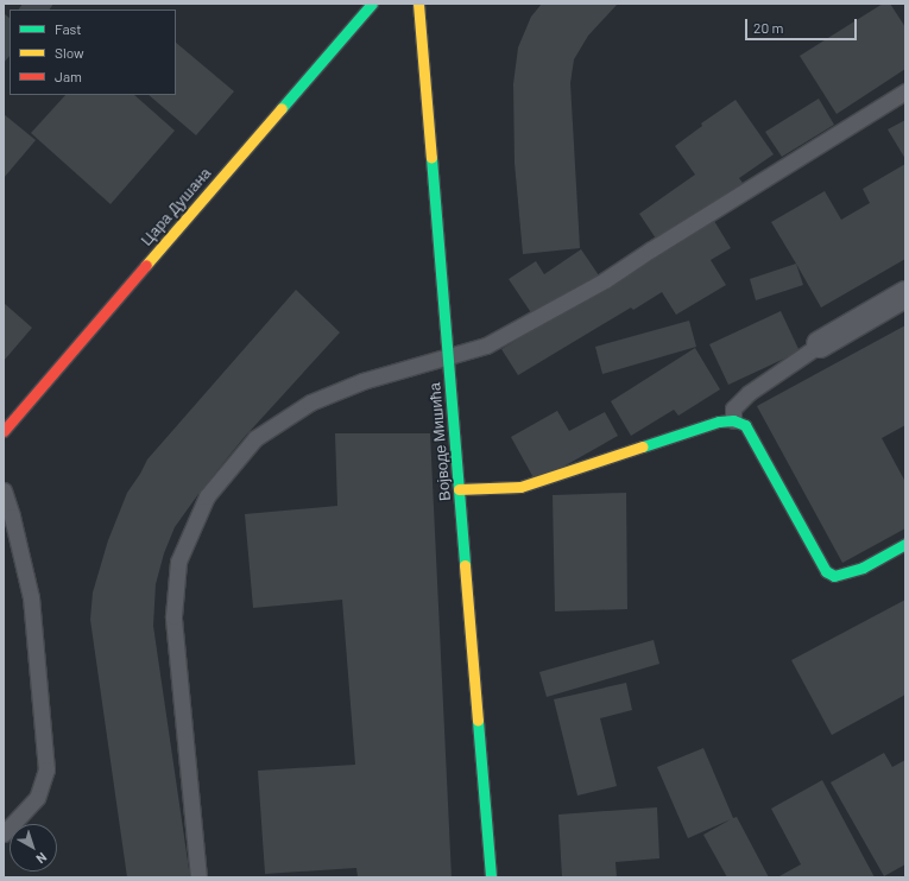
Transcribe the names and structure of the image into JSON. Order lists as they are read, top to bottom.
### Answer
{
  "streets": {
    "street": ["Цара Душана", "Војводе Мишића"]
  },
  "legend": ["Fast", "Slow", "Jam"],
  "scale_bar": "20 m",
  "north": "bottom right"
}
